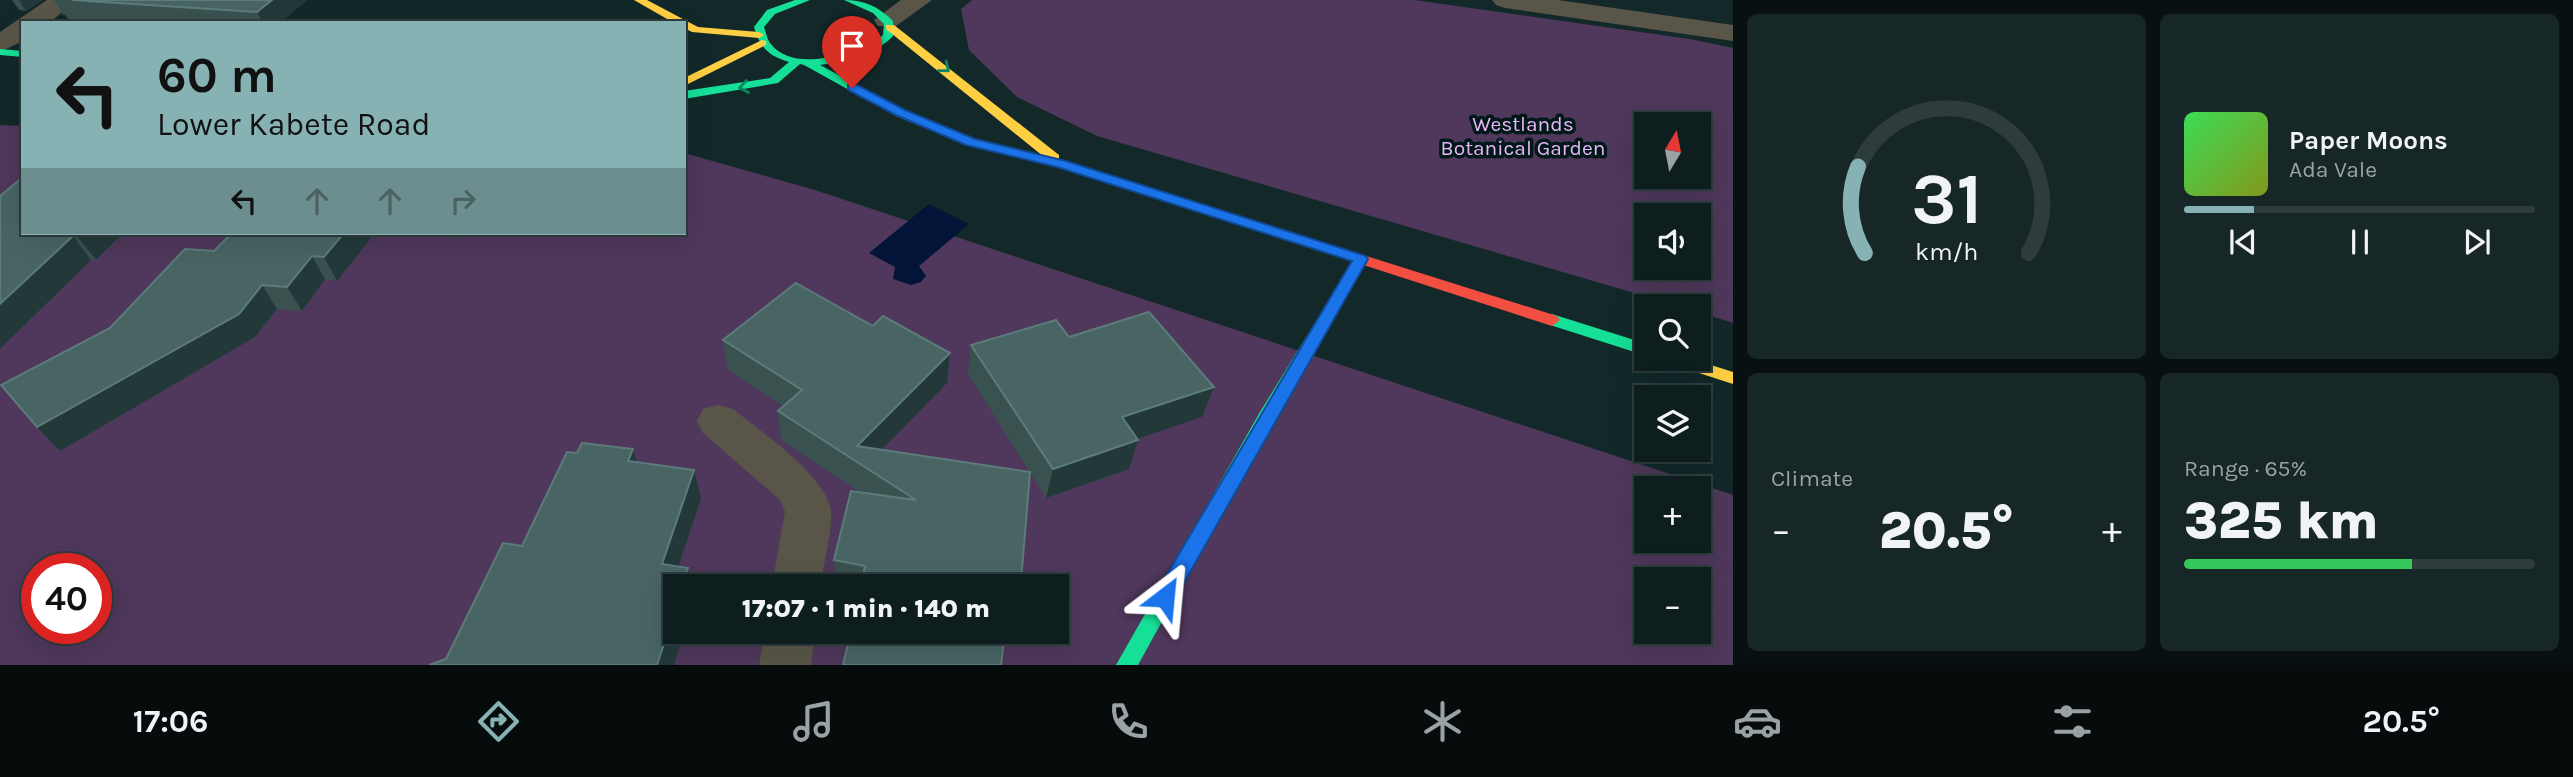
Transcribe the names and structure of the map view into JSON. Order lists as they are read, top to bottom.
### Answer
{
  "parks": ["Westlands Botanical Garden"],
  "north": "top",
  "page": {
    "turn": ["60 m", "Lower Kabete Road"],
    "map_buttons": ["+", "−"],
    "song": ["Paper Moons", "Ada Vale"],
    "tile": [
      "Climate",
      ["Range · 65%", "325 km"]
    ],
    "heat": ["−", "20.5°", "+"],
    "limit": "40",
    "trip": "17:07 · 1 min · 140 m",
    "tabs": ["17:06", "20.5°"],
    "gauge": ["31", "km/h"]
  }
}
